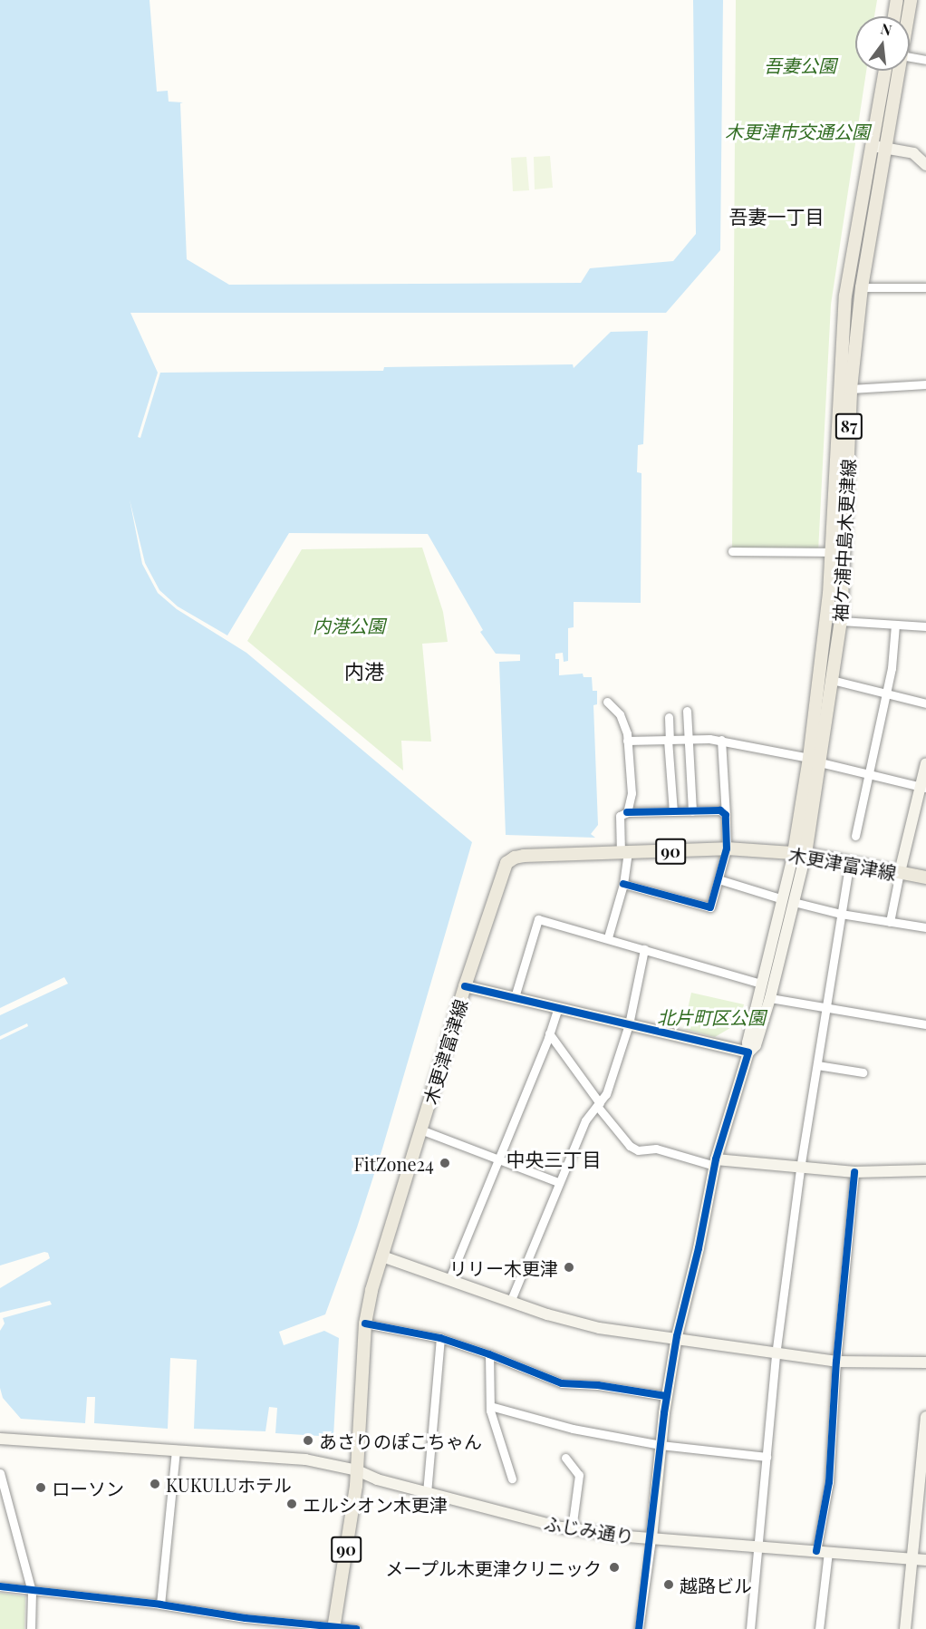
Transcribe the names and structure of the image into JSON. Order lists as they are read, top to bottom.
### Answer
{
  "streets": {
    "main road": [
      "87",
      "袖ケ浦中島木更津線",
      "90",
      "木更津富津線"
    ],
    "street": ["ふじみ通り"]
  },
  "crossings": [
    ["袖ケ浦中島木更津線", "木更津富津線"],
    ["木更津富津線", "ふじみ通り"]
  ],
  "districts": ["吾妻一丁目", "内港", "中央三丁目"],
  "parks": [
    "吾妻公園",
    "木更津市交通公園",
    "内港公園",
    "北片町区公園"
  ],
  "places": [
    "FitZone24",
    "リリー木更津",
    "あさりのぽこちゃん",
    "KUKULUホテル",
    "ローソン",
    "エルシオン木更津",
    "メープル木更津クリニック",
    "越路ビル"
  ],
  "north": "top"
}
